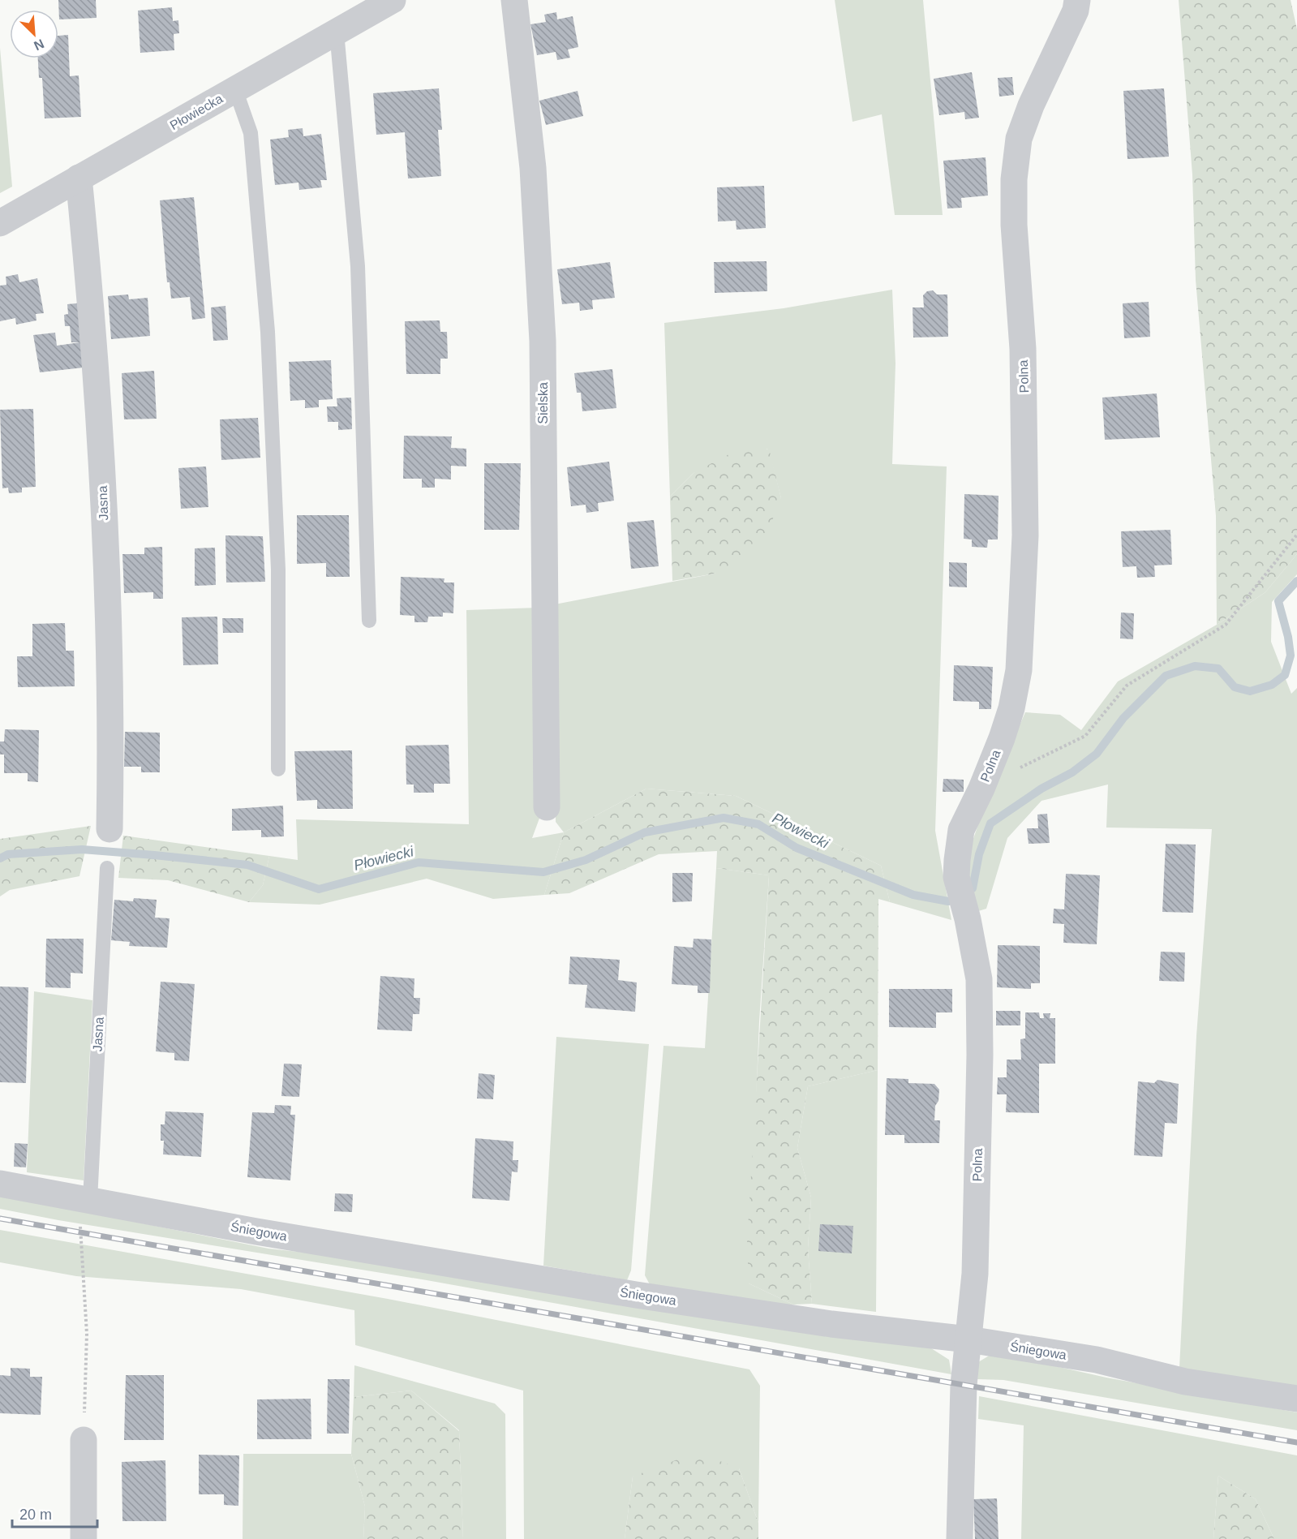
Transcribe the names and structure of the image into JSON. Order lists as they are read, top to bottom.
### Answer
{
  "streets": {
    "street": [
      "Płowiecka",
      "Polna",
      "Sielska",
      "Jasna",
      "Śniegowa"
    ]
  },
  "crossings": [
    ["Płowiecka", "Jasna"],
    ["Polna", "Śniegowa"],
    ["Jasna", "Śniegowa"]
  ],
  "water": ["Płowiecki"],
  "scale_bar": "20 m",
  "north": "bottom right"
}
